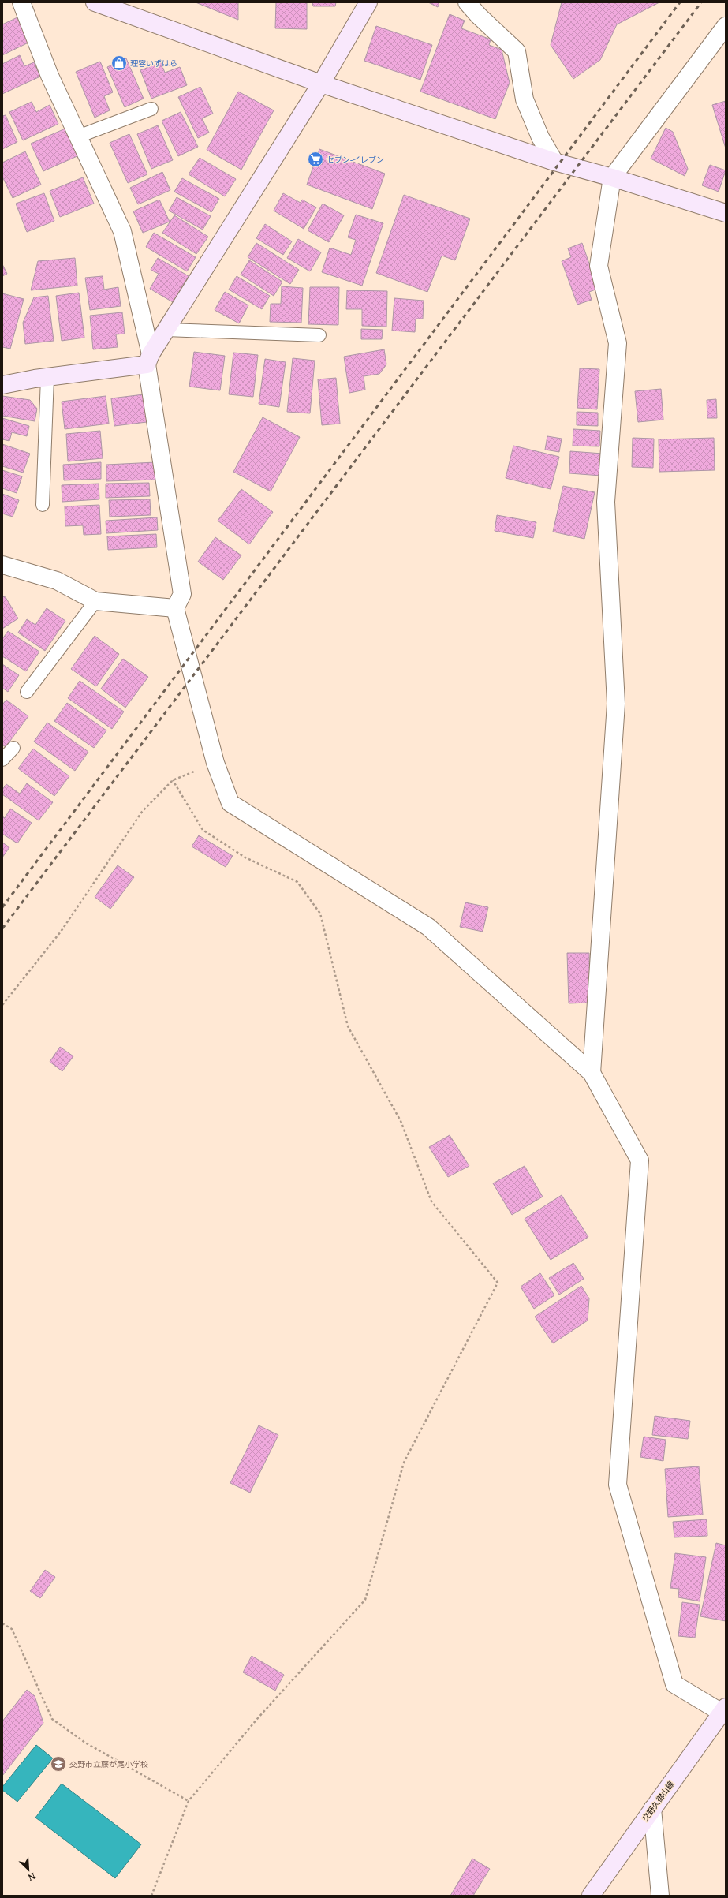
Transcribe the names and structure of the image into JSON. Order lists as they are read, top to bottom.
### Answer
{
  "streets": {
    "street": ["交野久御山線"]
  },
  "places": {
    "shop": ["理容いずはら"],
    "supermarket": ["セブン-イレブン"],
    "school or university": ["交野市立藤が尾小学校"]
  },
  "north": "bottom right"
}
